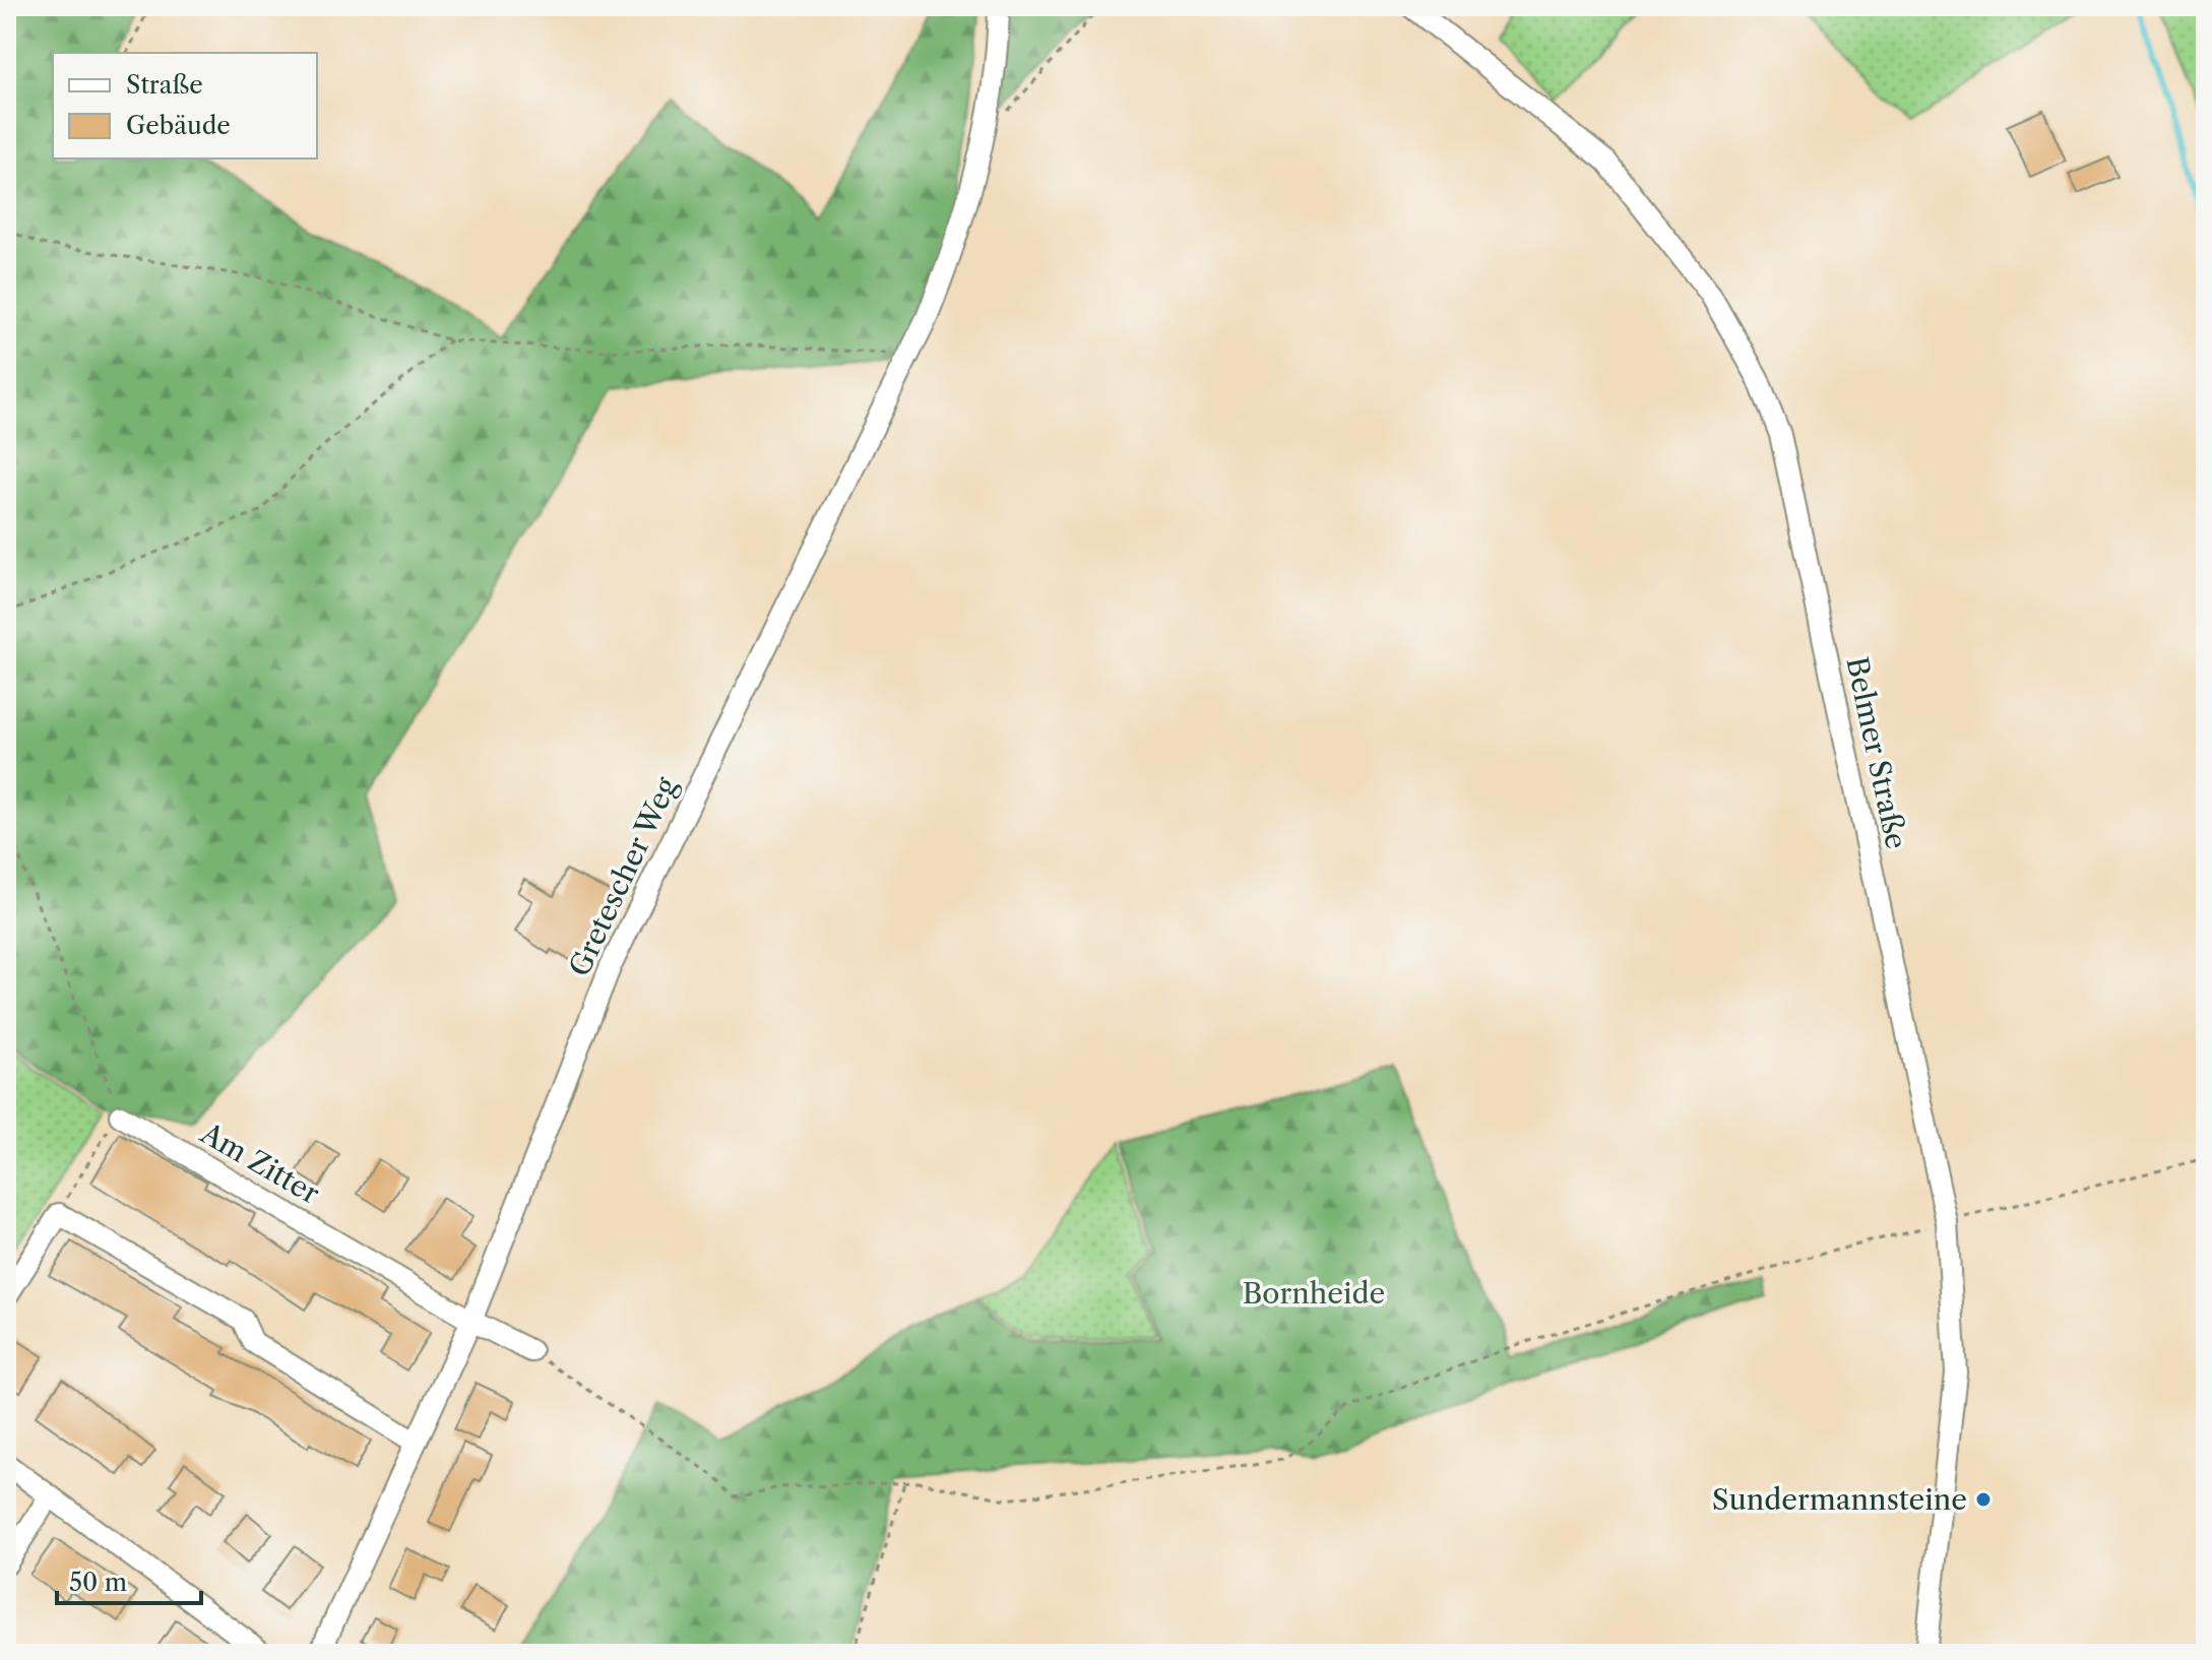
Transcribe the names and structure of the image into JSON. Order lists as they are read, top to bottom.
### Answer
{
  "streets": {
    "street": ["Belmer Straße", "Gretescher Weg", "Am Zitter"]
  },
  "crossings": [
    ["Gretescher Weg", "Am Zitter"]
  ],
  "parks": ["Bornheide"],
  "places": ["Sundermannsteine"],
  "legend": ["Straße", "Gebäude"],
  "scale_bar": "50 m"
}
